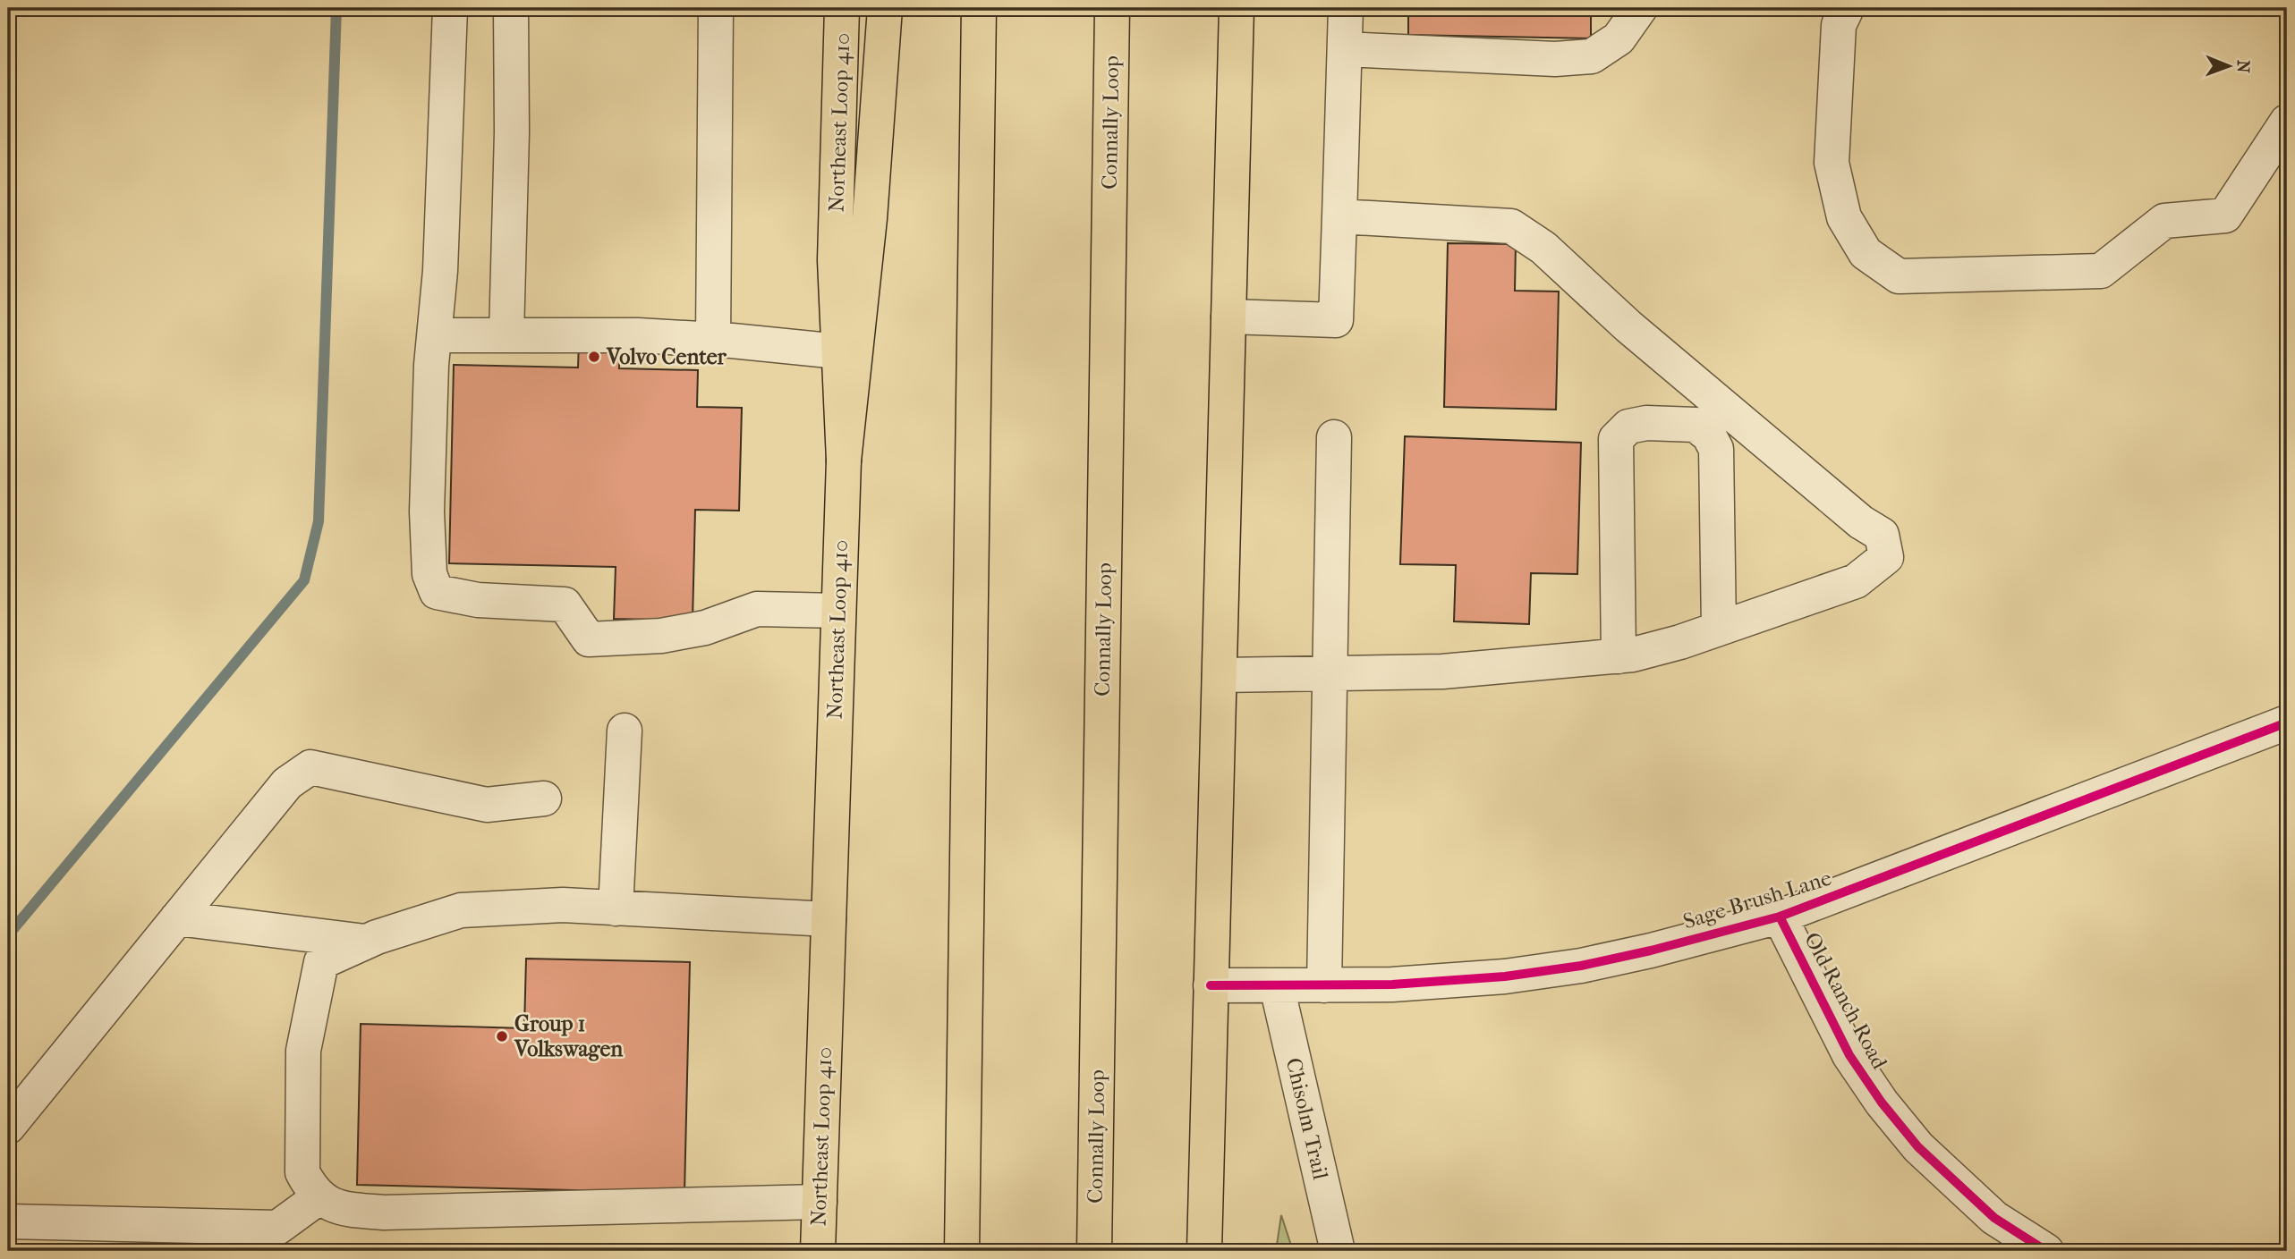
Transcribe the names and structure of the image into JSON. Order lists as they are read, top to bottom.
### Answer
{
  "streets": {
    "main road": ["Northeast Loop 410", "Connally Loop"],
    "street": ["Sage Brush Lane", "Old Ranch Road", "Chisolm Trail"]
  },
  "crossings": [
    ["Sage Brush Lane", "Old Ranch Road"],
    ["Sage Brush Lane", "Chisolm Trail"]
  ],
  "places": ["Volvo Center", "Group 1 Volkswagen"],
  "north": "right"
}
